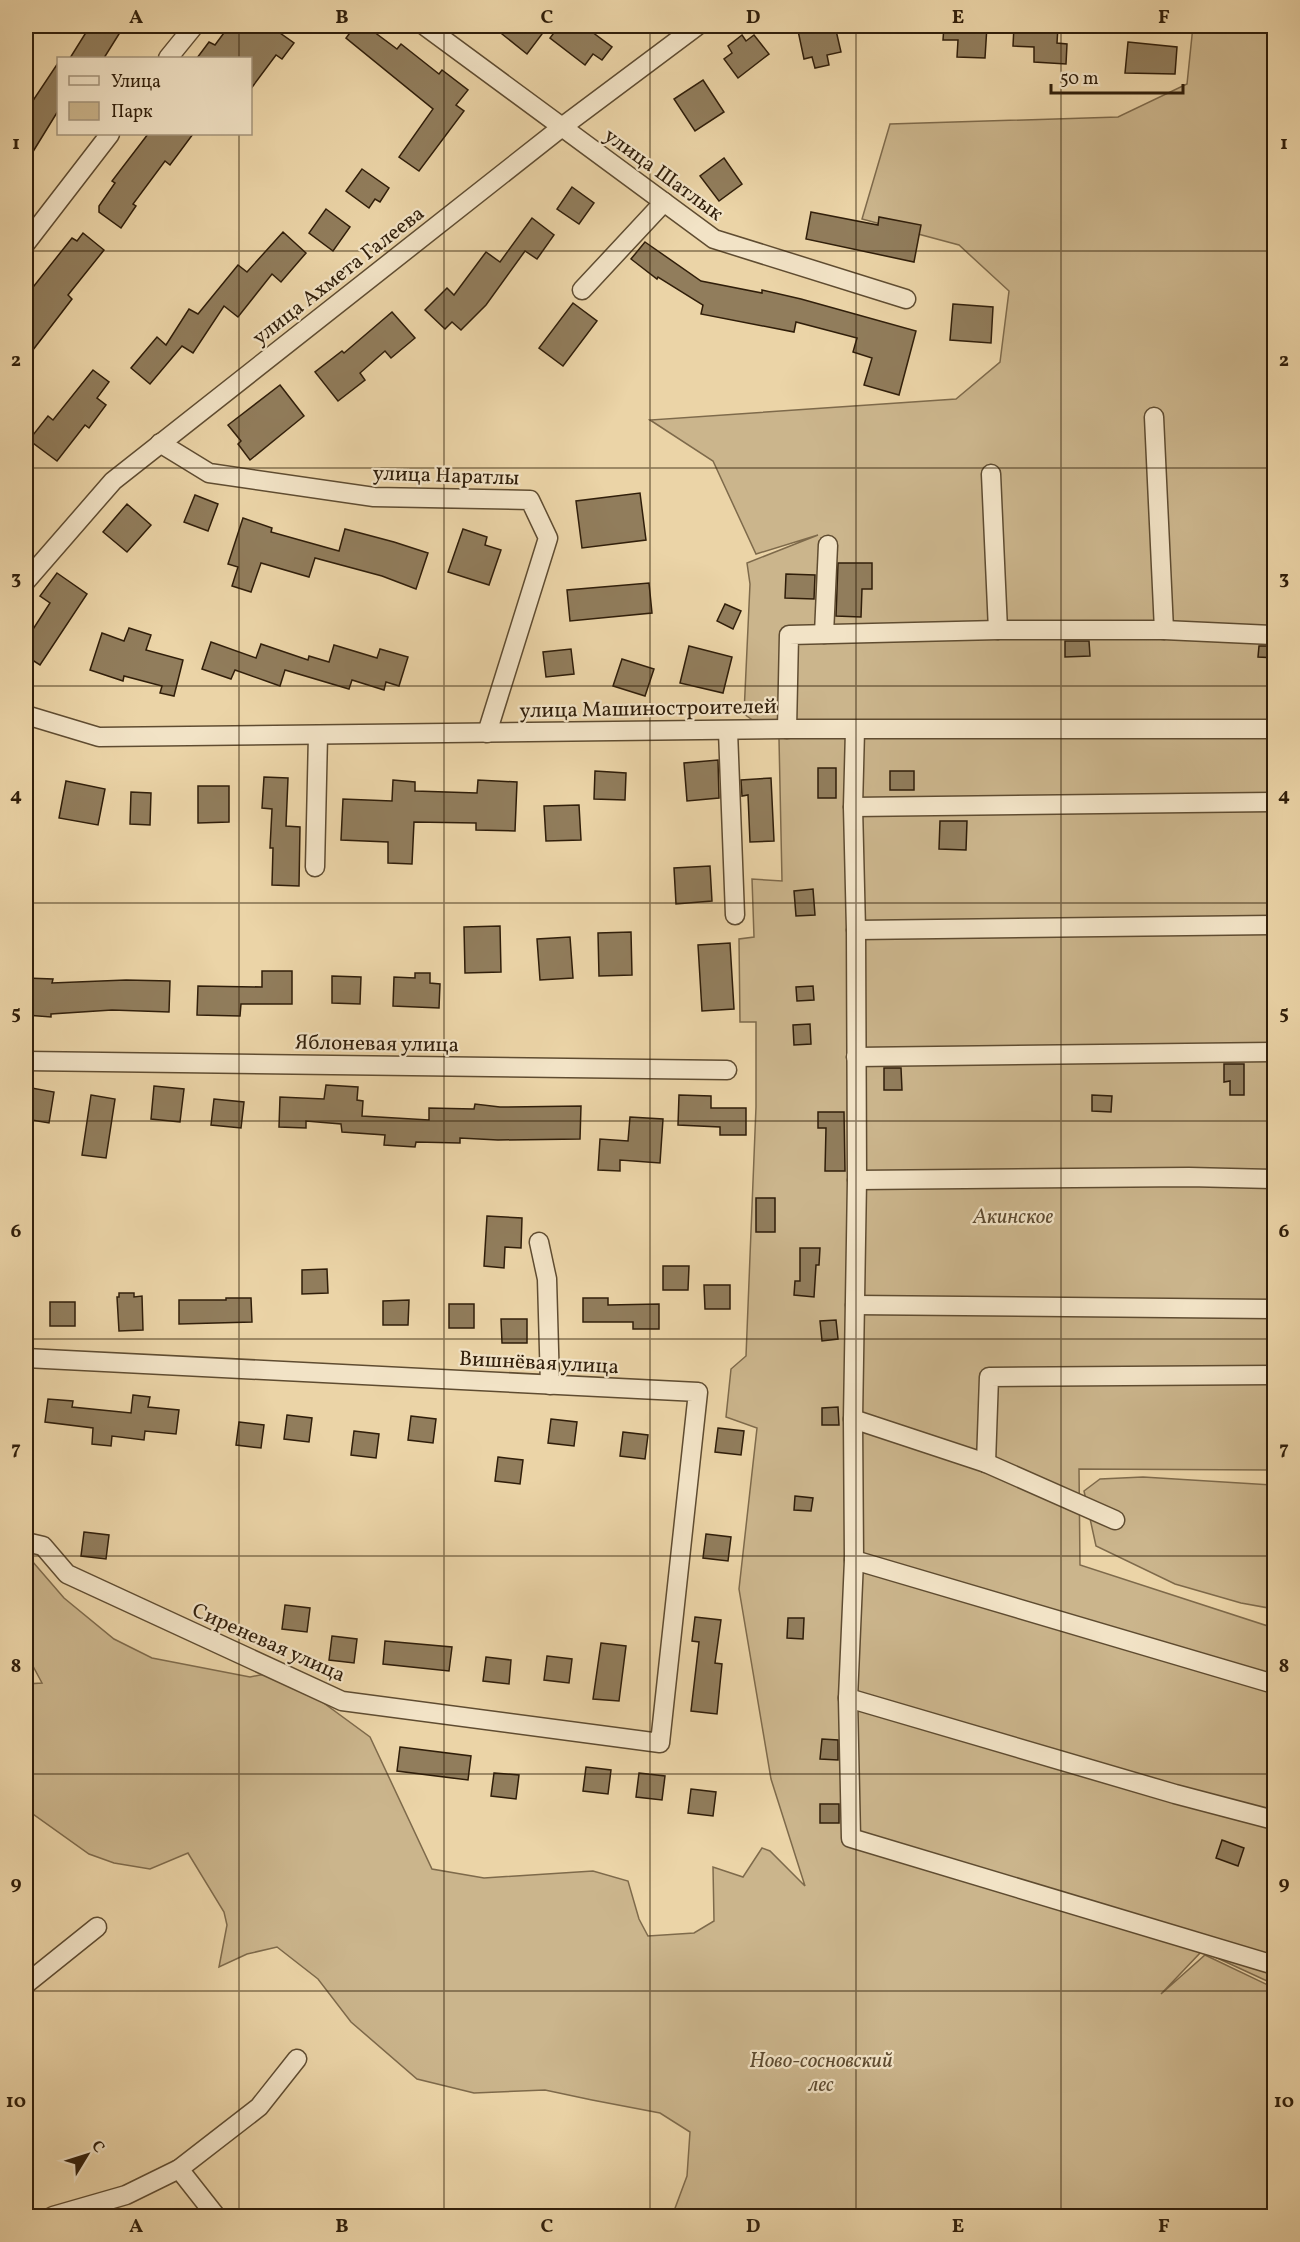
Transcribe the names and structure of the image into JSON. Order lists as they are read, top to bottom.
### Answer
{
  "streets": {
    "street": [
      "улица Шатлык",
      "улица Ахмета Галеева",
      "улица Наратлы",
      "улица Машиностроителей",
      "Яблоневая улица",
      "Вишнёвая улица",
      "Сиреневая улица"
    ]
  },
  "crossings": [
    ["улица Шатлык", "улица Ахмета Галеева"],
    ["улица Ахмета Галеева", "улица Наратлы"],
    ["улица Наратлы", "улица Машиностроителей"],
    ["Вишнёвая улица", "Сиреневая улица"]
  ],
  "parks": ["Акинское", "Ново-сосновский лес"],
  "legend": ["Улица", "Парк"],
  "scale_bar": "50 m",
  "north": "top right",
  "grid": {
    "columns": [
      "A",
      "B",
      "C",
      "D",
      "E",
      "F"
    ],
    "rows": [
      "1",
      "2",
      "3",
      "4",
      "5",
      "6",
      "7",
      "8",
      "9",
      "10"
    ]
  }
}
